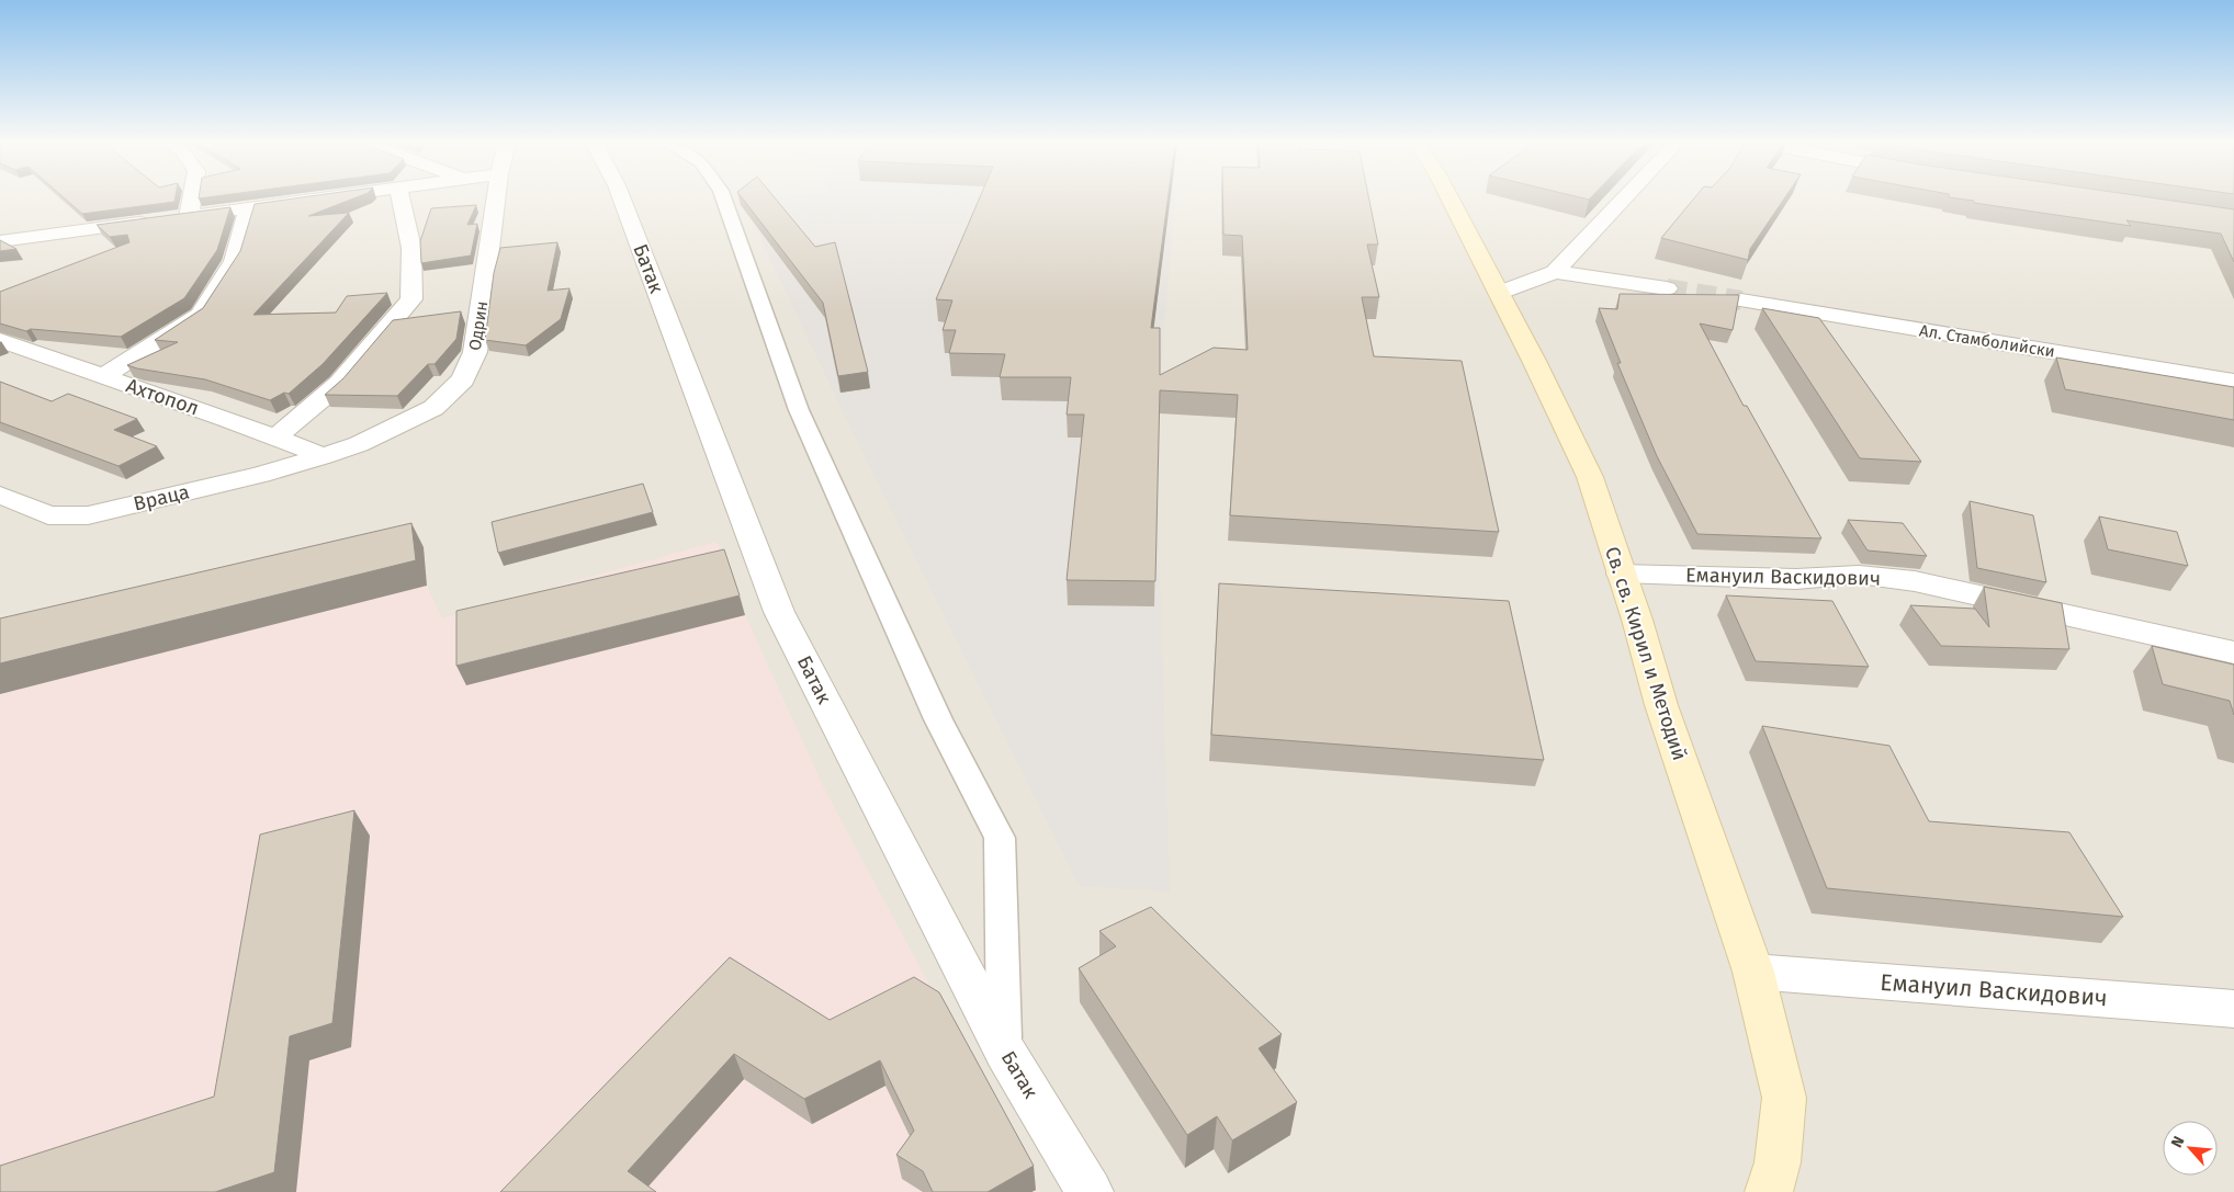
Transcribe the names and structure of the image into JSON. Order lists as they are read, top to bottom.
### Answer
{
  "streets": {
    "main road": ["Св. св. Кирил и Методий"],
    "street": [
      "Батак",
      "Одрин",
      "Ал. Стамболийски",
      "Ахтопол",
      "Враца",
      "Емануил Васкидович"
    ]
  },
  "crossings": [
    ["Одрин", "Ахтопол"],
    ["Одрин", "Враца"],
    ["Ахтопол", "Враца"],
    ["Емануил Васкидович", "Св. св. Кирил и Методий"]
  ],
  "north": "top left"
}
